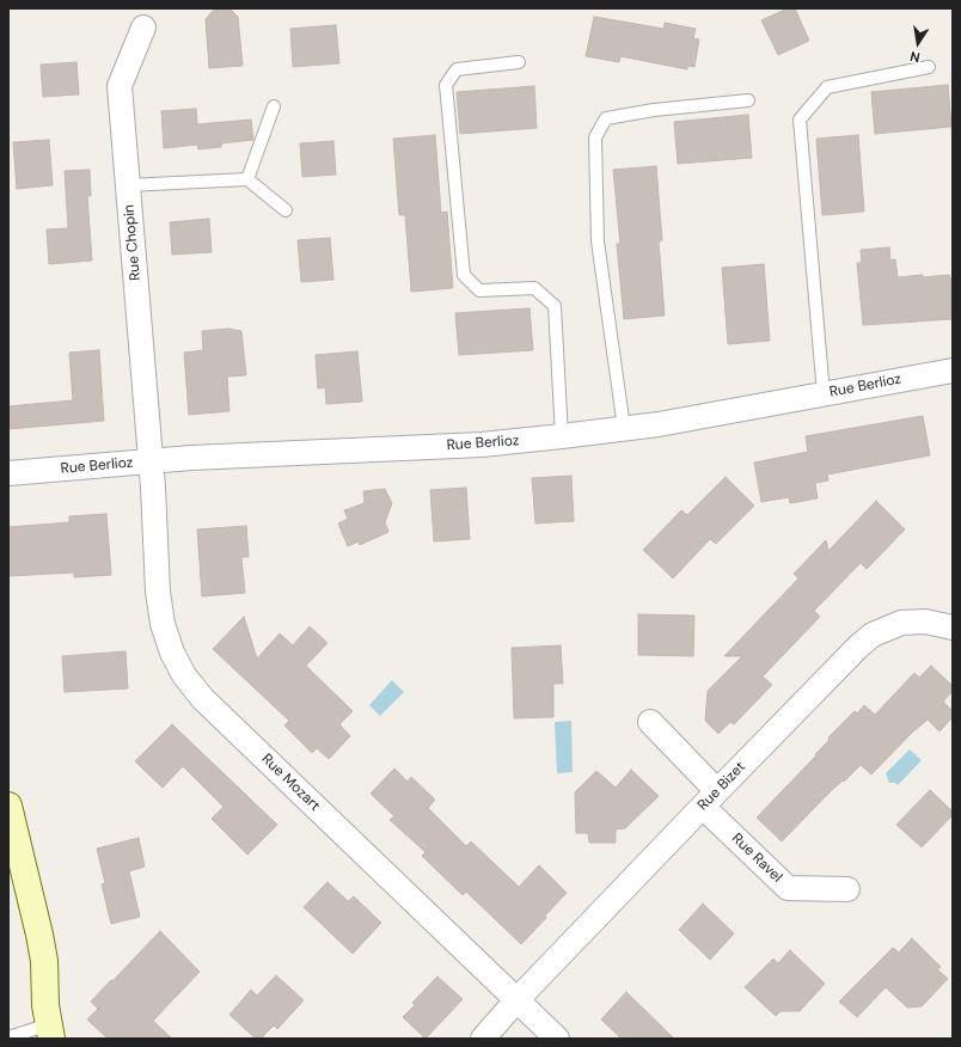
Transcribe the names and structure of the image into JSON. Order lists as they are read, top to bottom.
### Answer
{
  "streets": {
    "street": [
      "Rue Chopin",
      "Rue Berlioz",
      "Rue Mozart",
      "Rue Bizet",
      "Rue Ravel"
    ]
  },
  "crossings": [
    ["Rue Chopin", "Rue Berlioz"],
    ["Rue Chopin", "Rue Mozart"],
    ["Rue Berlioz", "Rue Mozart"],
    ["Rue Mozart", "Rue Bizet"],
    ["Rue Bizet", "Rue Ravel"]
  ],
  "north": "bottom"
}
